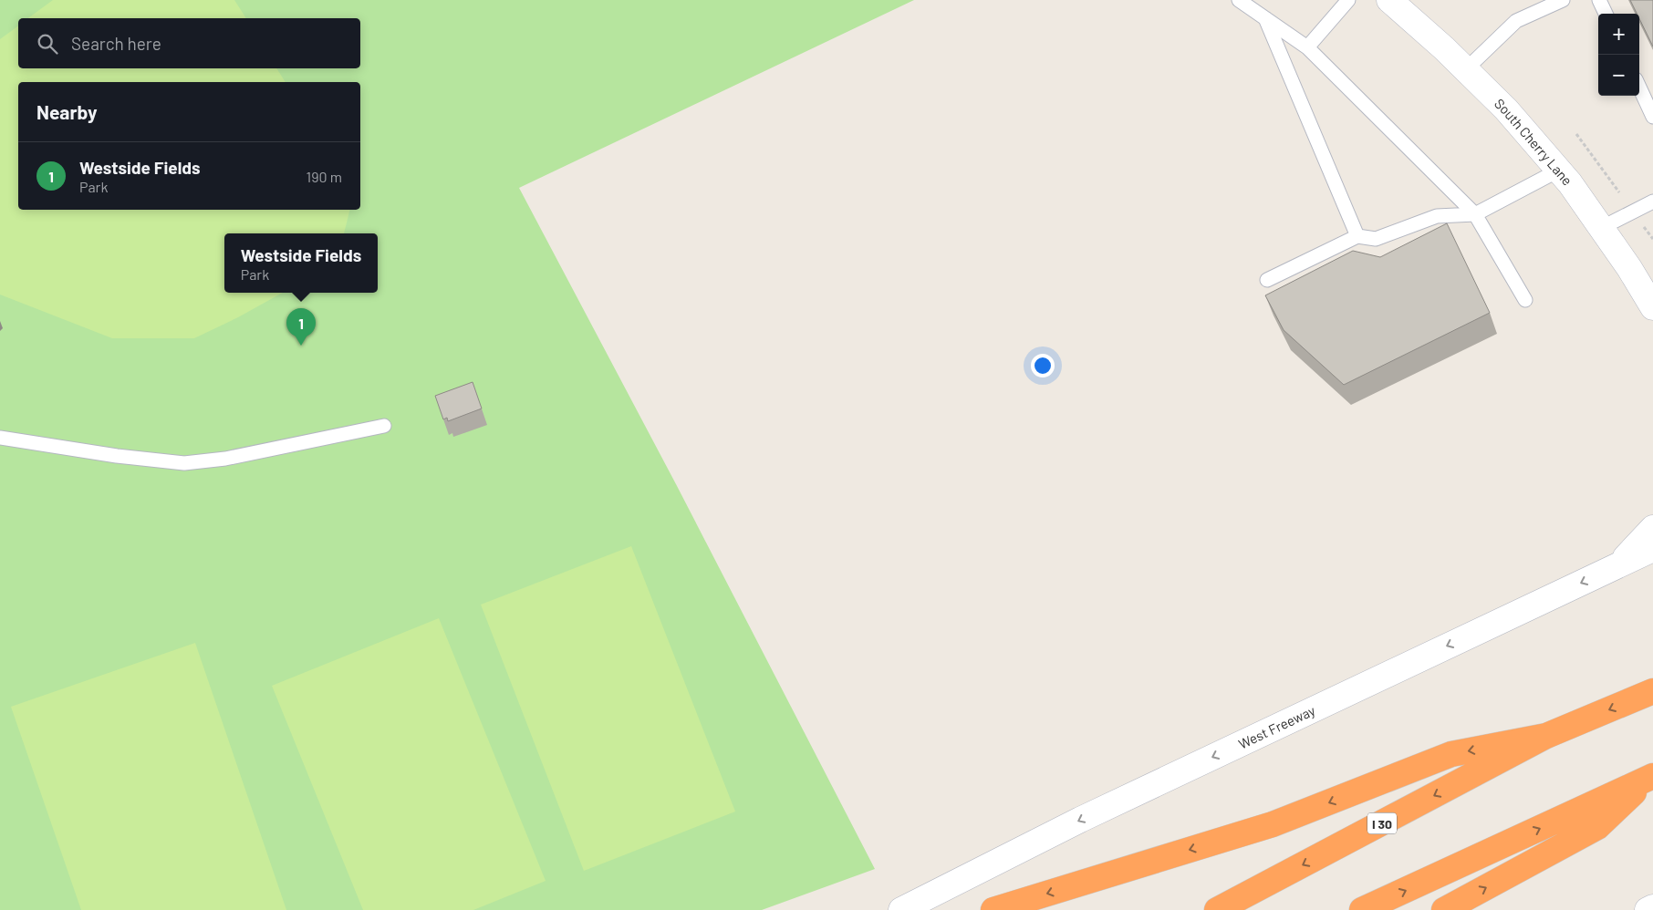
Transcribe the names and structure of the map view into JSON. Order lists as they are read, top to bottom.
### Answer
{
  "streets": {
    "highway": ["I 30"],
    "main road": ["South Cherry Lane", "West Freeway"]
  },
  "one_way": ["West Freeway"],
  "page": {
    "map_buttons": ["+", "−"],
    "search": "Search here",
    "heading": "Nearby",
    "list": [
      {
        "mark": "1",
        "name": "Westside Fields",
        "note": "Park",
        "value": "190 m"
      }
    ],
    "popup": ["Westside Fields", "Park"],
    "pins": "1"
  }
}
